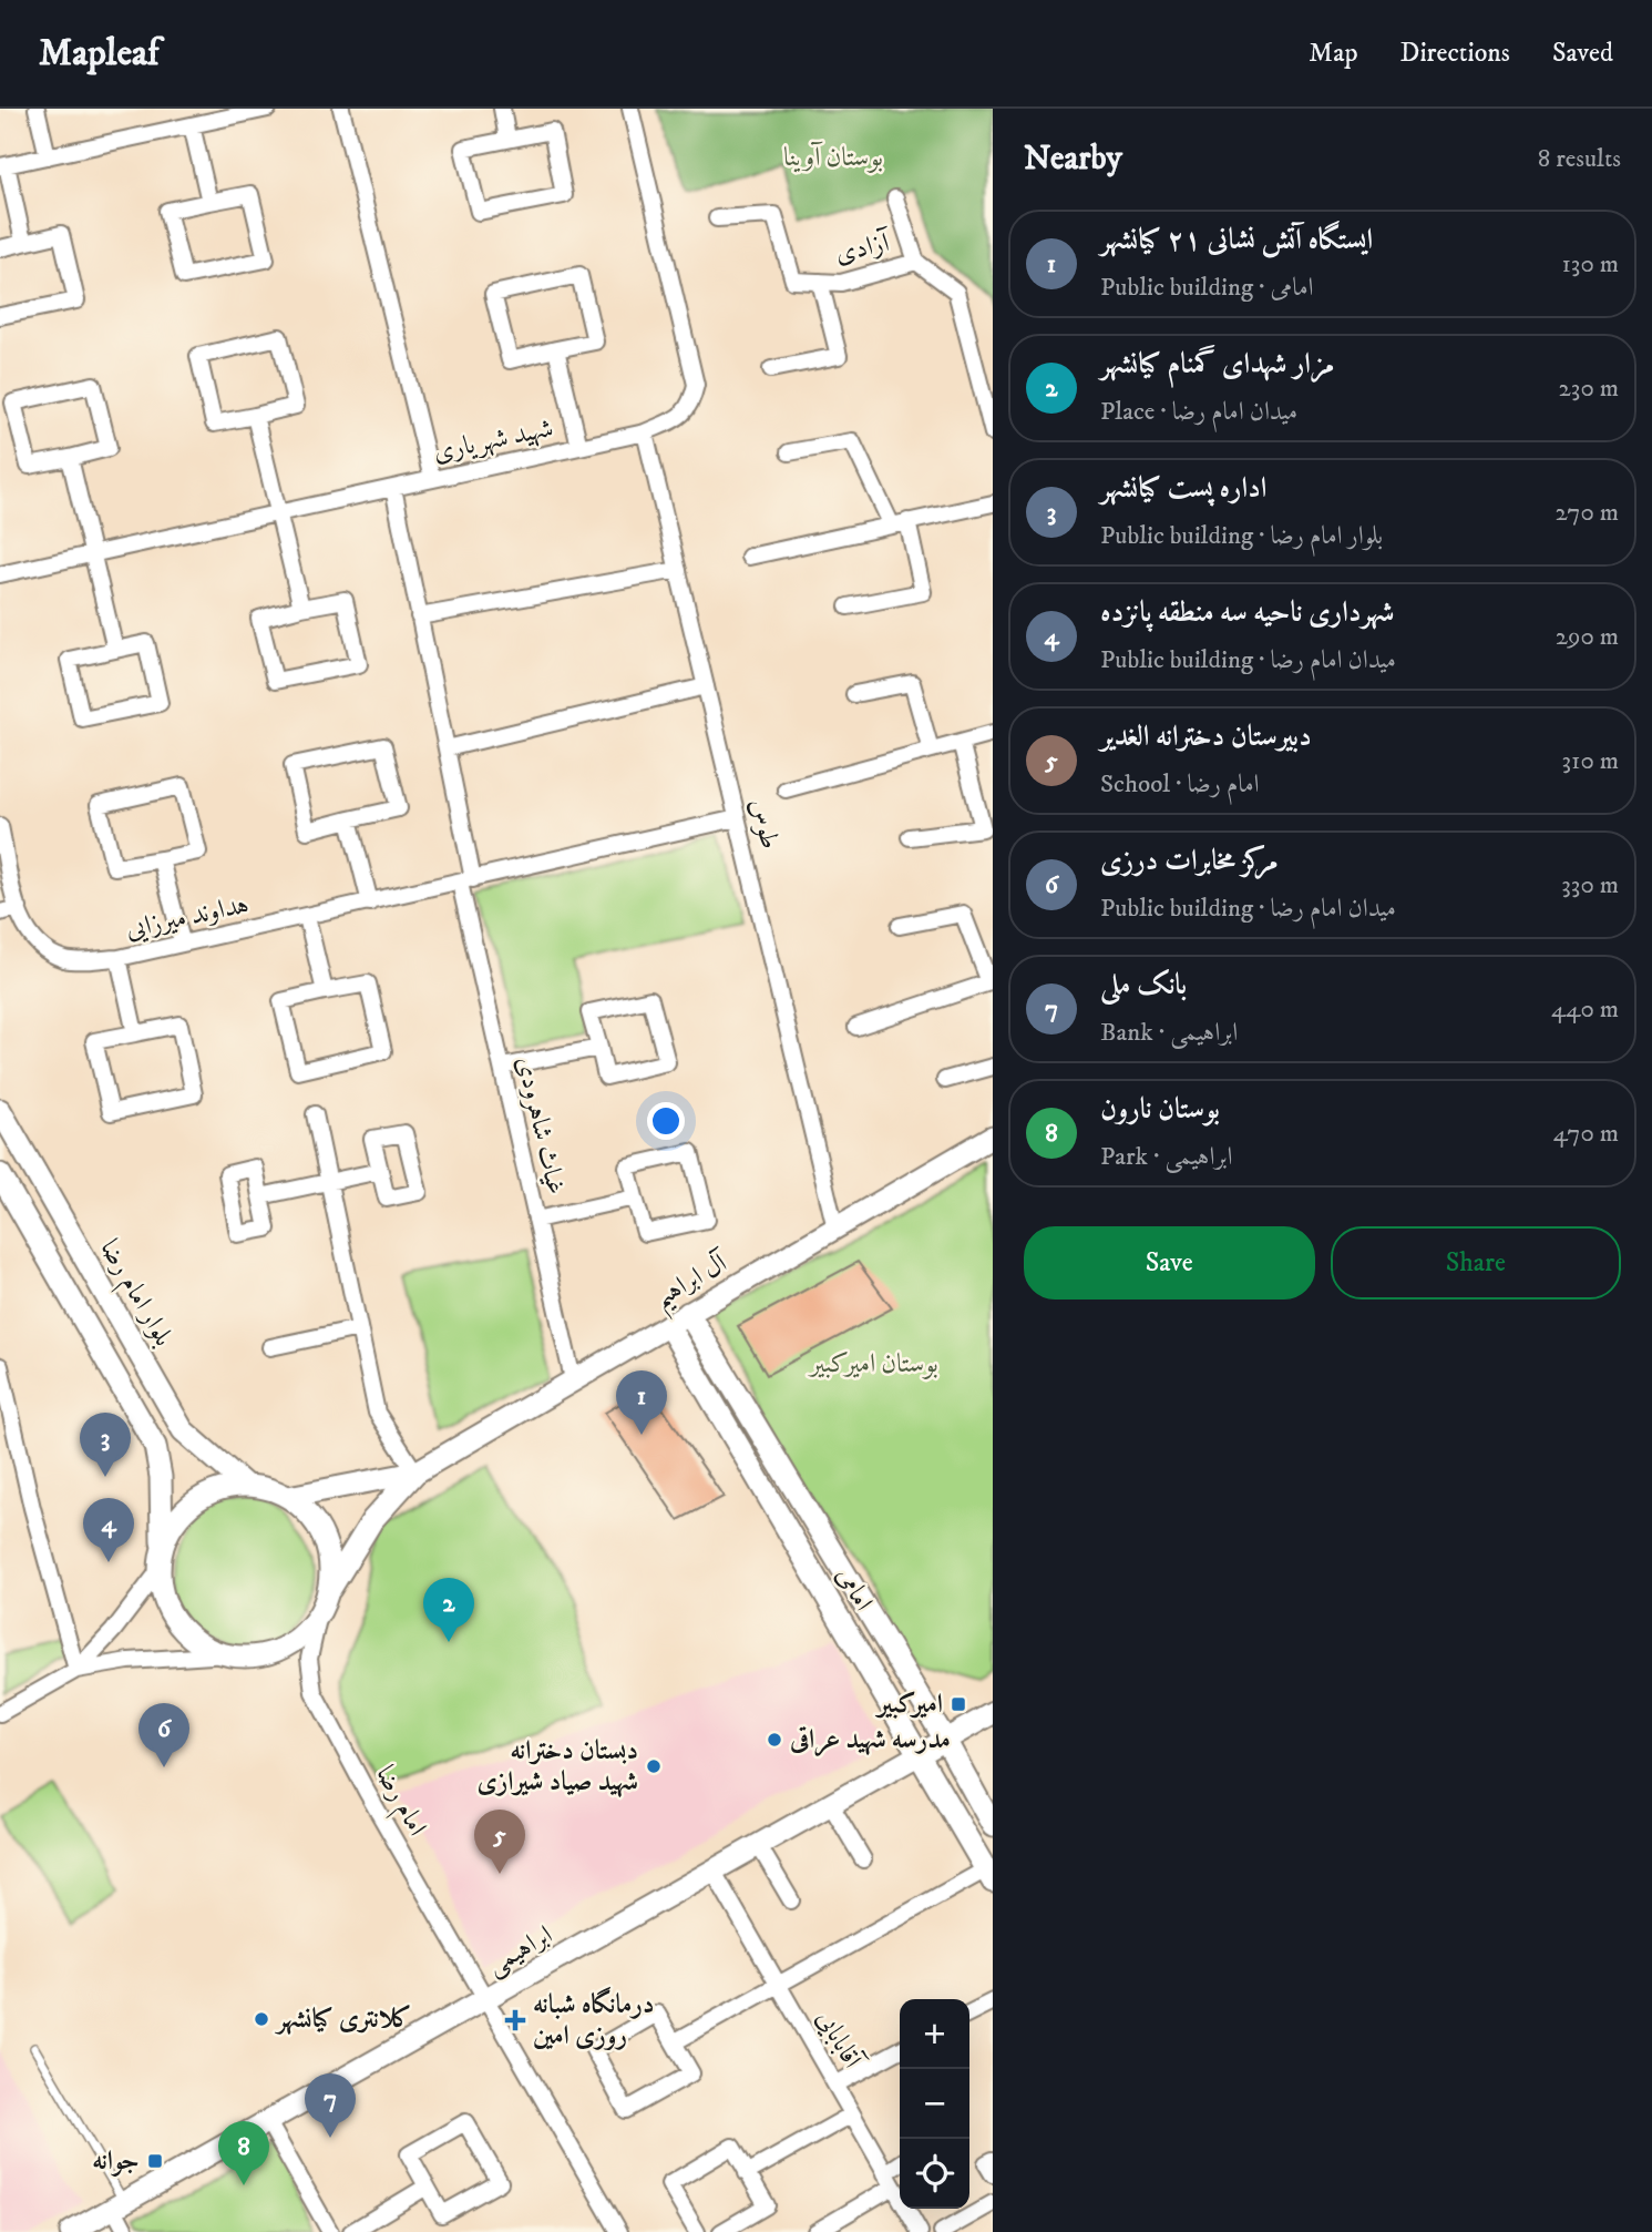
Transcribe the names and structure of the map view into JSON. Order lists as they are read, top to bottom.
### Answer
{
  "streets": {
    "main road": [
      "آل ابراهیم",
      "بلوار امام رضا",
      "امامی",
      "ابراهیمی"
    ],
    "street": [
      "آزادی",
      "شهید شهریاری",
      "طوس",
      "هداوند میرزایی",
      "غیاث شاهرودی",
      "امام رضا",
      "آقابابایی"
    ]
  },
  "crossings": [
    ["شهید شهریاری", "طوس"],
    ["شهید شهریاری", "غیاث شاهرودی"],
    ["طوس", "هداوند میرزایی"],
    ["طوس", "آل ابراهیم"],
    ["هداوند میرزایی", "غیاث شاهرودی"],
    ["غیاث شاهرودی", "آل ابراهیم"],
    ["آل ابراهیم", "امامی"],
    ["بلوار امام رضا", "امام رضا"],
    ["امامی", "ابراهیمی"],
    ["امام رضا", "ابراهیمی"],
    ["ابراهیمی", "آقابابایی"]
  ],
  "parks": ["بوستان آوینا", "بوستان امیرکبیر"],
  "places": {
    "transit": ["امیرکبیر", "جوانه"],
    "other": ["مدرسه شهید عراقی", "دبستان دخترانه شهید صیاد شیرازی", "کلانتری کیانشهر"],
    "health": ["درمانگاه شبانه روزی امین"]
  },
  "page": {
    "header": "Mapleaf",
    "nav": ["Map", "Directions", "Saved"],
    "heading": ["Nearby", "8 results"],
    "list": [
      {
        "mark": "1",
        "name": "ایستگاه آتش نشانی ۲۱ کیانشهر",
        "note": "Public building · امامی",
        "value": "130 m"
      },
      {
        "mark": "2",
        "name": "مزار شهدای گمنام کیانشهر",
        "note": "Place · میدان امام رضا",
        "value": "230 m"
      },
      {
        "mark": "3",
        "name": "اداره پست کیانشهر",
        "note": "Public building · بلوار امام رضا",
        "value": "270 m"
      },
      {
        "mark": "4",
        "name": "شهرداری ناحیه سه منطقه پانزده",
        "note": "Public building · میدان امام رضا",
        "value": "290 m"
      },
      {
        "mark": "5",
        "name": "دبیرستان دخترانه الغدیر",
        "note": "School · امام رضا",
        "value": "310 m"
      },
      {
        "mark": "6",
        "name": "مرکز مخابرات درزی",
        "note": "Public building · میدان امام رضا",
        "value": "330 m"
      },
      {
        "mark": "7",
        "name": "بانک ملی",
        "note": "Bank · ابراهیمی",
        "value": "440 m"
      },
      {
        "mark": "8",
        "name": "بوستان نارون",
        "note": "Park · ابراهیمی",
        "value": "470 m"
      }
    ],
    "buttons": ["Save", "Share"],
    "pins": [
      "1",
      "3",
      "4",
      "2",
      "6",
      "5",
      "7",
      "8"
    ],
    "map_buttons": ["+", "−"]
  }
}
